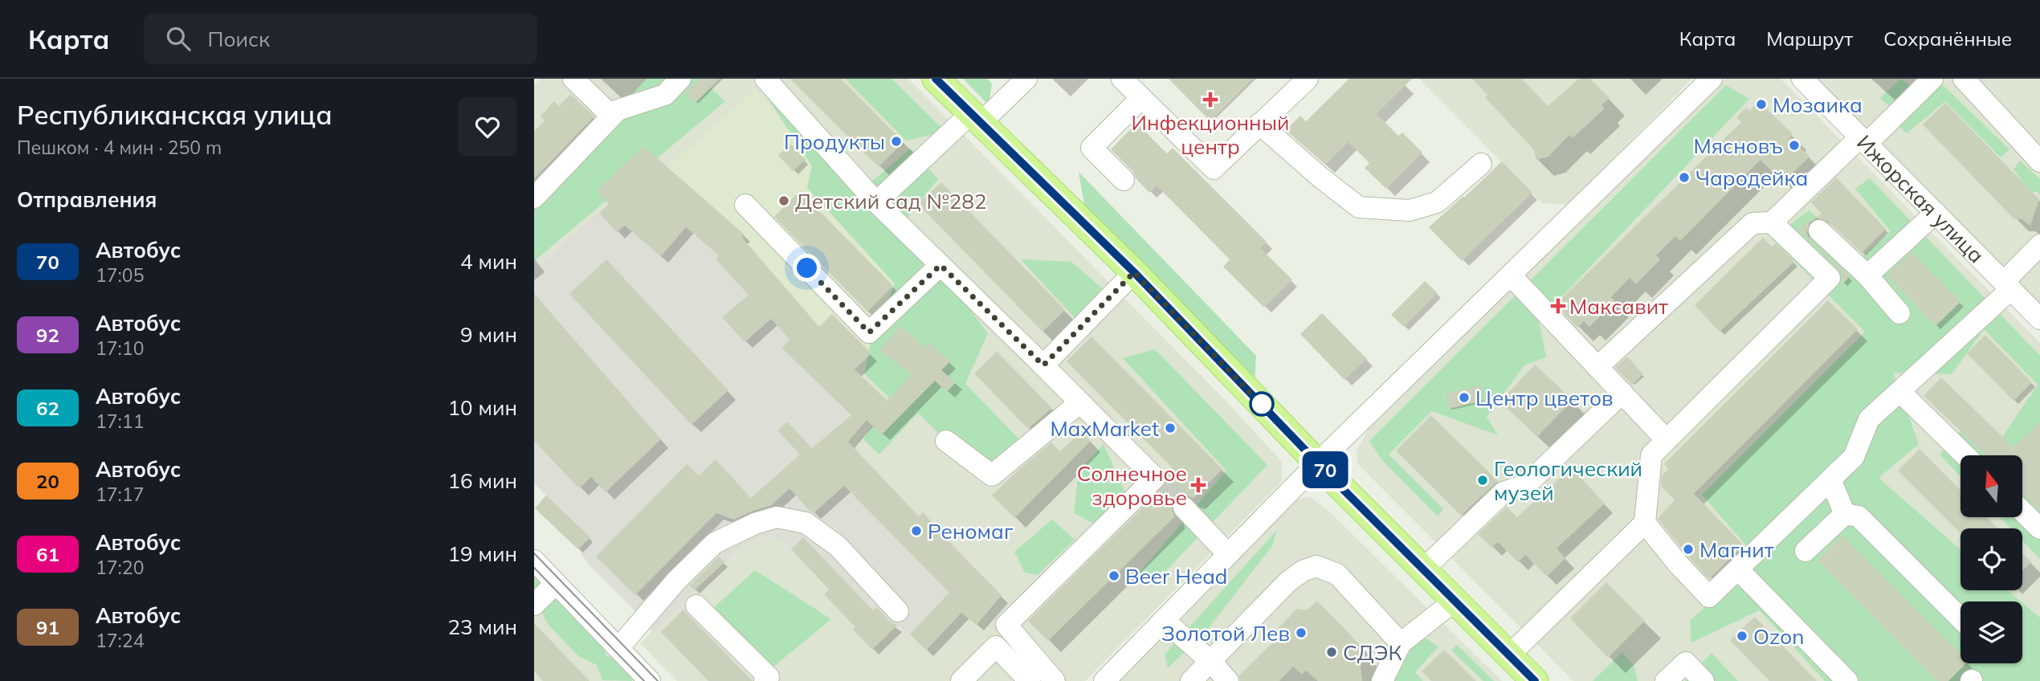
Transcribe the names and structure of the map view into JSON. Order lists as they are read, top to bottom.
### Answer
{
  "streets": {
    "street": ["Ижорская улица"]
  },
  "places": {
    "health": ["Инфекционный центр", "Максавит", "Солнечное здоровье"],
    "other": [
      "Мозаика",
      "Продукты",
      "Мясновъ",
      "Чародейка",
      "Детский сад №282",
      "Центр цветов",
      "MaxMarket",
      "Геологический музей",
      "Реномаг",
      "Магнит",
      "Beer Head",
      "Золотой Лев",
      "Ozon",
      "СДЭК"
    ]
  },
  "lines": ["bus line 70"],
  "north": "top",
  "page": {
    "header": "Карта",
    "search": "Поиск",
    "nav": ["Карта", "Маршрут", "Сохранённые"],
    "heading": [
      ["Республиканская улица", "Пешком · 4 мин · 250 m"],
      "Отправления"
    ],
    "on_map": "70",
    "list": [
      {
        "mark": "70",
        "name": "Автобус",
        "note": "17:05",
        "value": "4 мин"
      },
      {
        "mark": "92",
        "name": "Автобус",
        "note": "17:10",
        "value": "9 мин"
      },
      {
        "mark": "62",
        "name": "Автобус",
        "note": "17:11",
        "value": "10 мин"
      },
      {
        "mark": "20",
        "name": "Автобус",
        "note": "17:17",
        "value": "16 мин"
      },
      {
        "mark": "61",
        "name": "Автобус",
        "note": "17:20",
        "value": "19 мин"
      },
      {
        "mark": "91",
        "name": "Автобус",
        "note": "17:24",
        "value": "23 мин"
      }
    ]
  }
}
